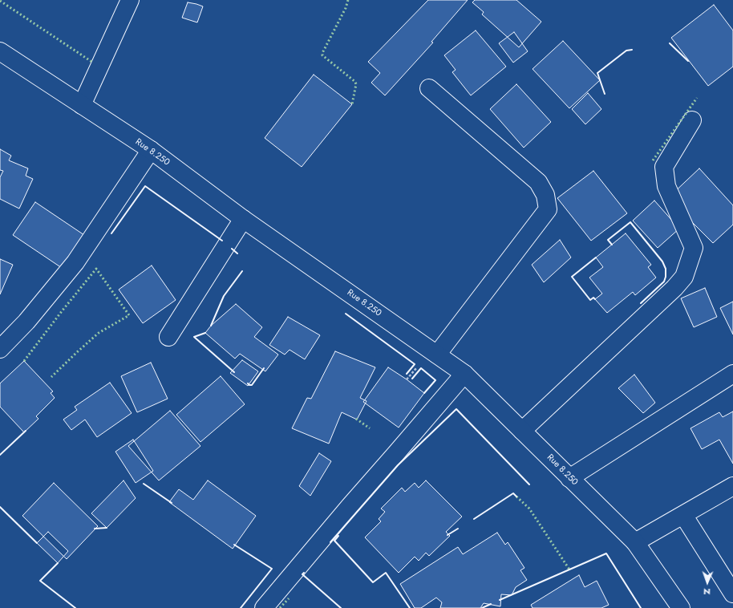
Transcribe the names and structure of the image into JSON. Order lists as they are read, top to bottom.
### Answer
{
  "streets": {
    "main road": ["Rue 8.250"]
  },
  "north": "bottom"
}
